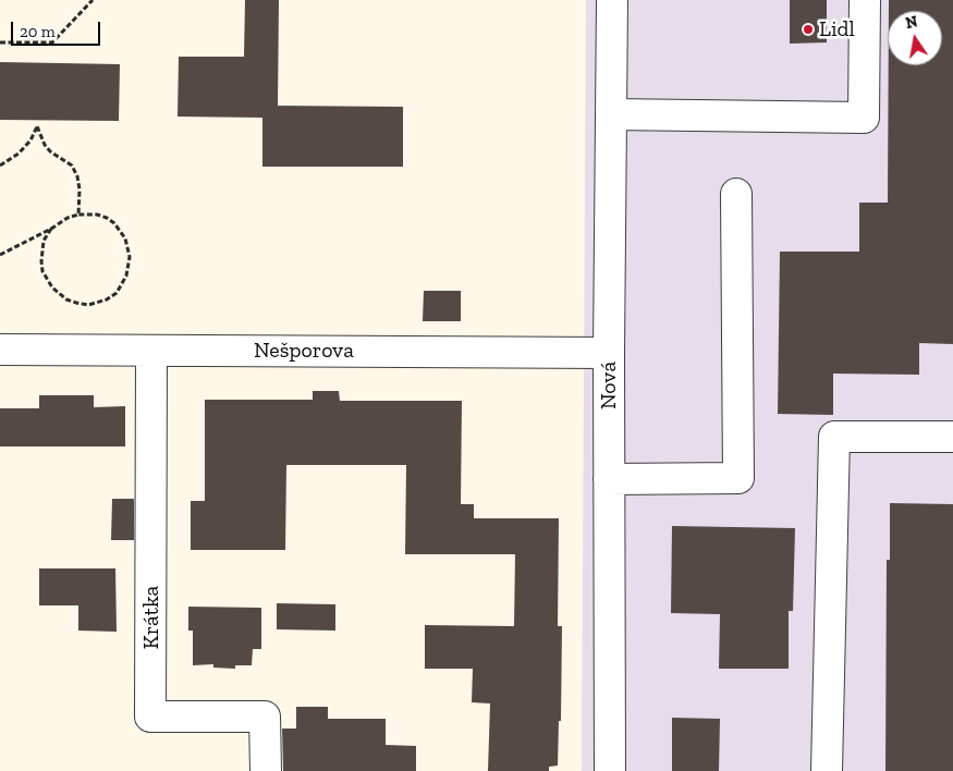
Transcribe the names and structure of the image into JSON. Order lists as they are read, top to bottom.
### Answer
{
  "streets": {
    "street": ["Nešporova", "Nová", "Krátka"]
  },
  "crossings": [
    ["Nešporova", "Nová"],
    ["Nešporova", "Krátka"]
  ],
  "places": ["Lidl"],
  "scale_bar": "20 m",
  "north": "top"
}
